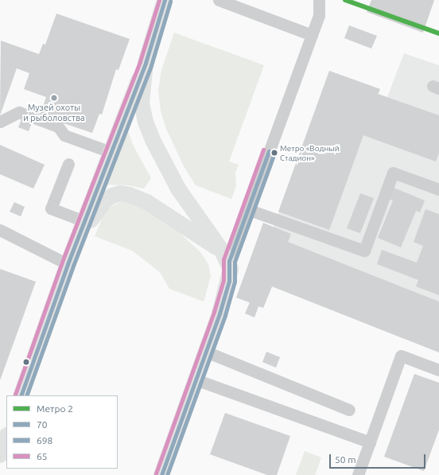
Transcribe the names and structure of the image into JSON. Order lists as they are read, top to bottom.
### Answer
{
  "places": ["Музей охоты и рыболовства", "Метро «Водный Стадион»"],
  "lines": [
    "metro line 2",
    "transit line 70",
    "transit line 65",
    "transit line 698"
  ],
  "legend": [
    "Метро 2",
    "70",
    "698",
    "65"
  ],
  "scale_bar": "50 m"
}
